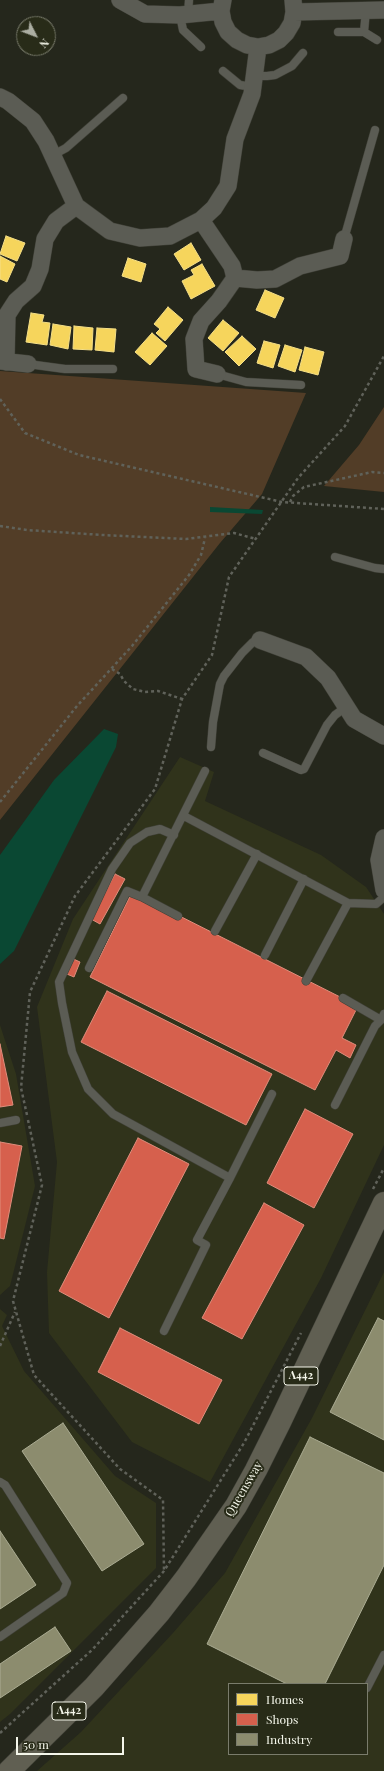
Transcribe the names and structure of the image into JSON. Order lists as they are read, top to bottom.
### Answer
{
  "streets": {
    "main road": ["A442", "Queensway"]
  },
  "legend": ["Homes", "Shops", "Industry"],
  "scale_bar": "50 m",
  "north": "bottom right"
}
